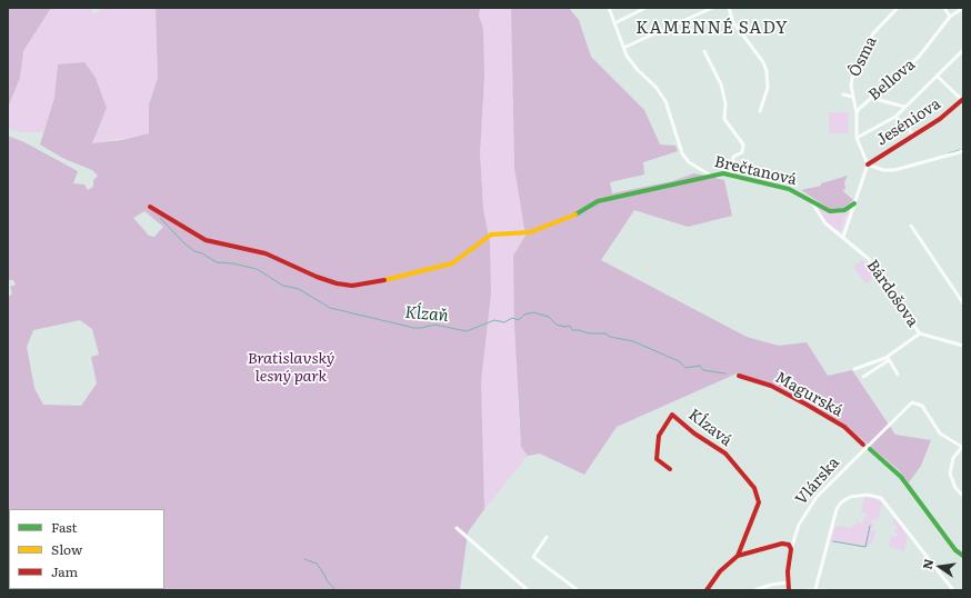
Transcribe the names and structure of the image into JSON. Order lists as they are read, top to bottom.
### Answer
{
  "streets": {
    "street": [
      "Ôsma",
      "Bellova",
      "Jeséniova",
      "Brečtanová",
      "Bárdošova",
      "Magurská",
      "Kĺzavá",
      "Vlárska"
    ]
  },
  "crossings": [
    ["Ôsma", "Bellova"],
    ["Bellova", "Jeséniova"],
    ["Brečtanová", "Bárdošova"]
  ],
  "districts": ["KAMENNÉ SADY"],
  "water": ["Kĺzaň"],
  "parks": ["Bratislavský lesný park"],
  "legend": ["Fast", "Slow", "Jam"],
  "north": "left"
}
